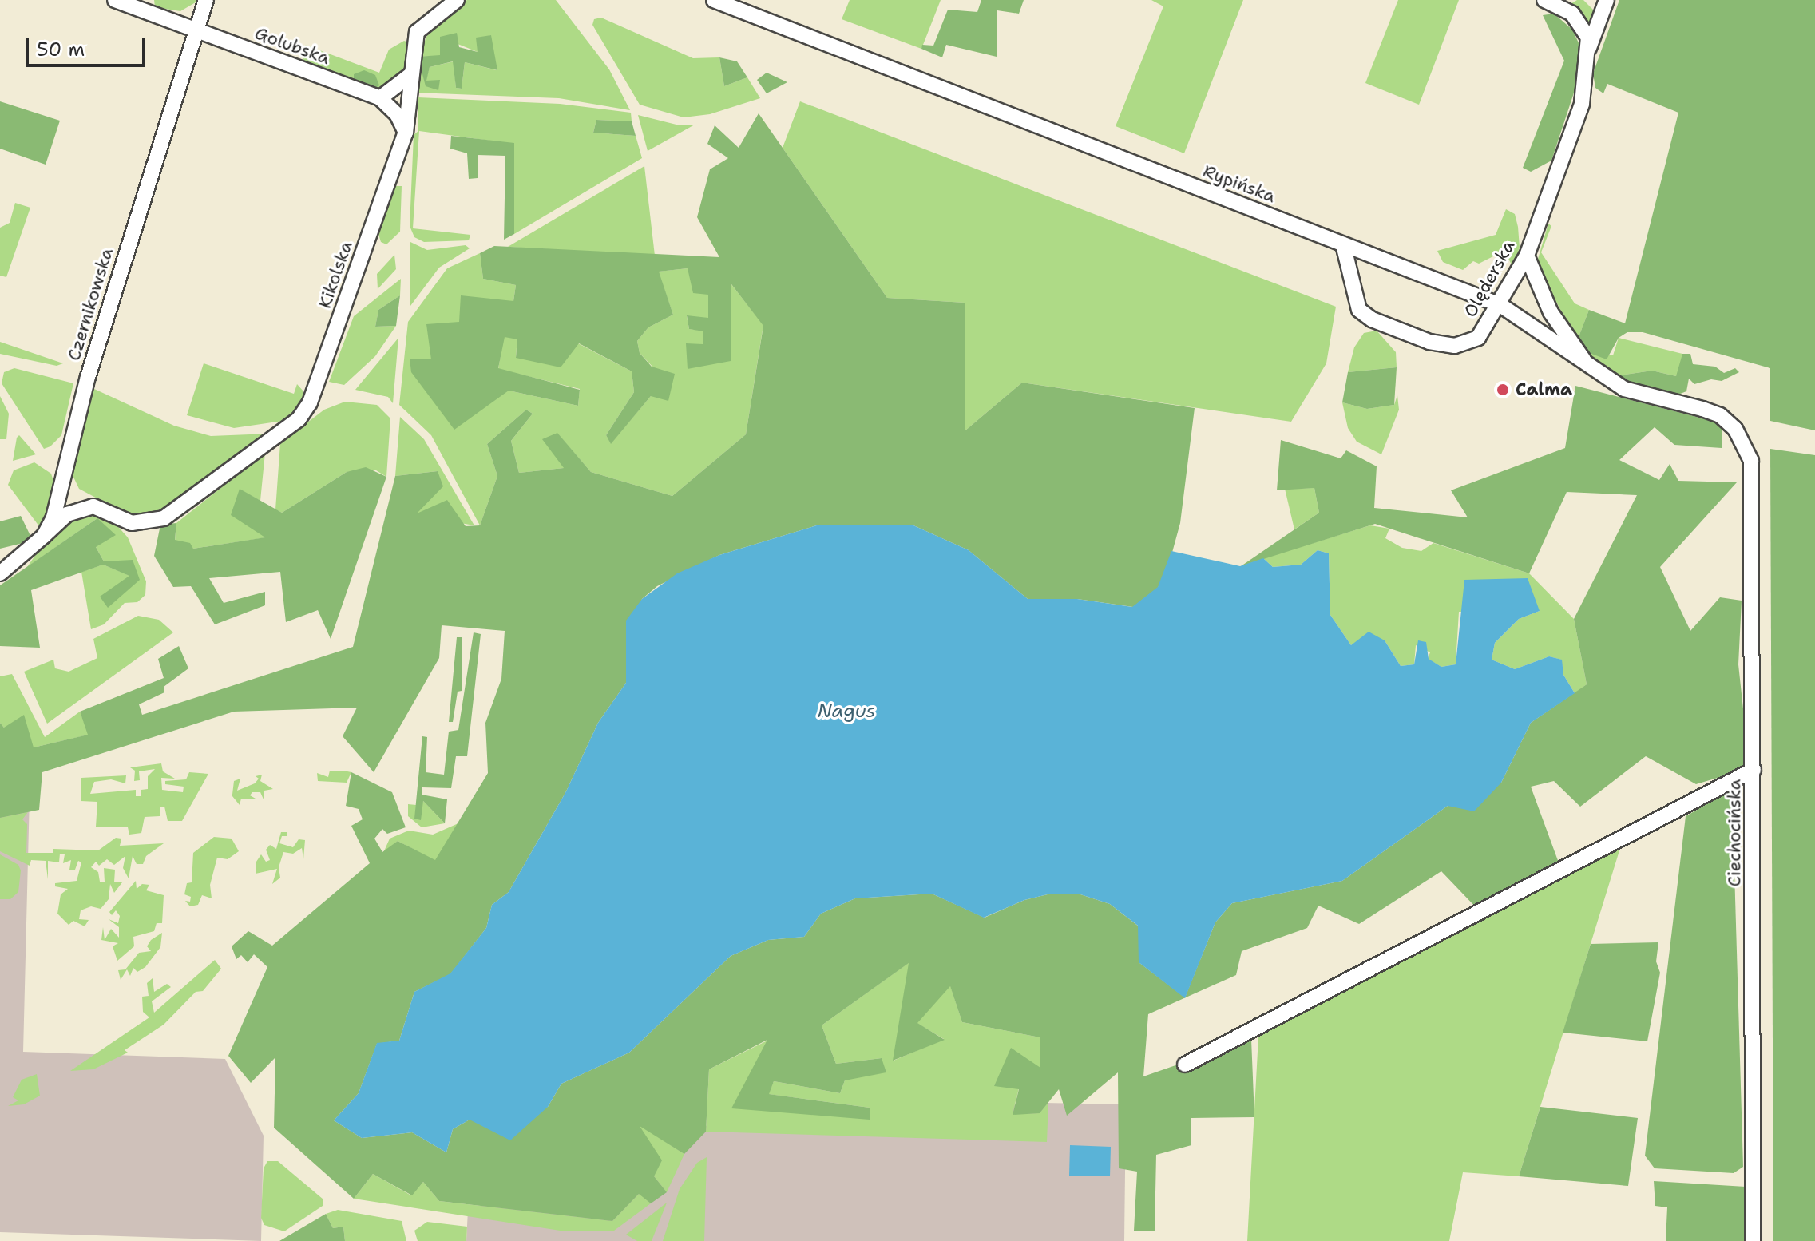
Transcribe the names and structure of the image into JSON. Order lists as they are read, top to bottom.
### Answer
{
  "streets": {
    "street": [
      "Golubska",
      "Rypińska",
      "Kikolska",
      "Olęderska",
      "Czernikowska",
      "Ciechocińska"
    ]
  },
  "crossings": [
    ["Golubska", "Czernikowska"],
    ["Rypińska", "Olęderska"],
    ["Rypińska", "Ciechocińska"],
    ["Kikolska", "Czernikowska"]
  ],
  "water": ["Nagus"],
  "places": ["Calma"],
  "scale_bar": "50 m"
}
